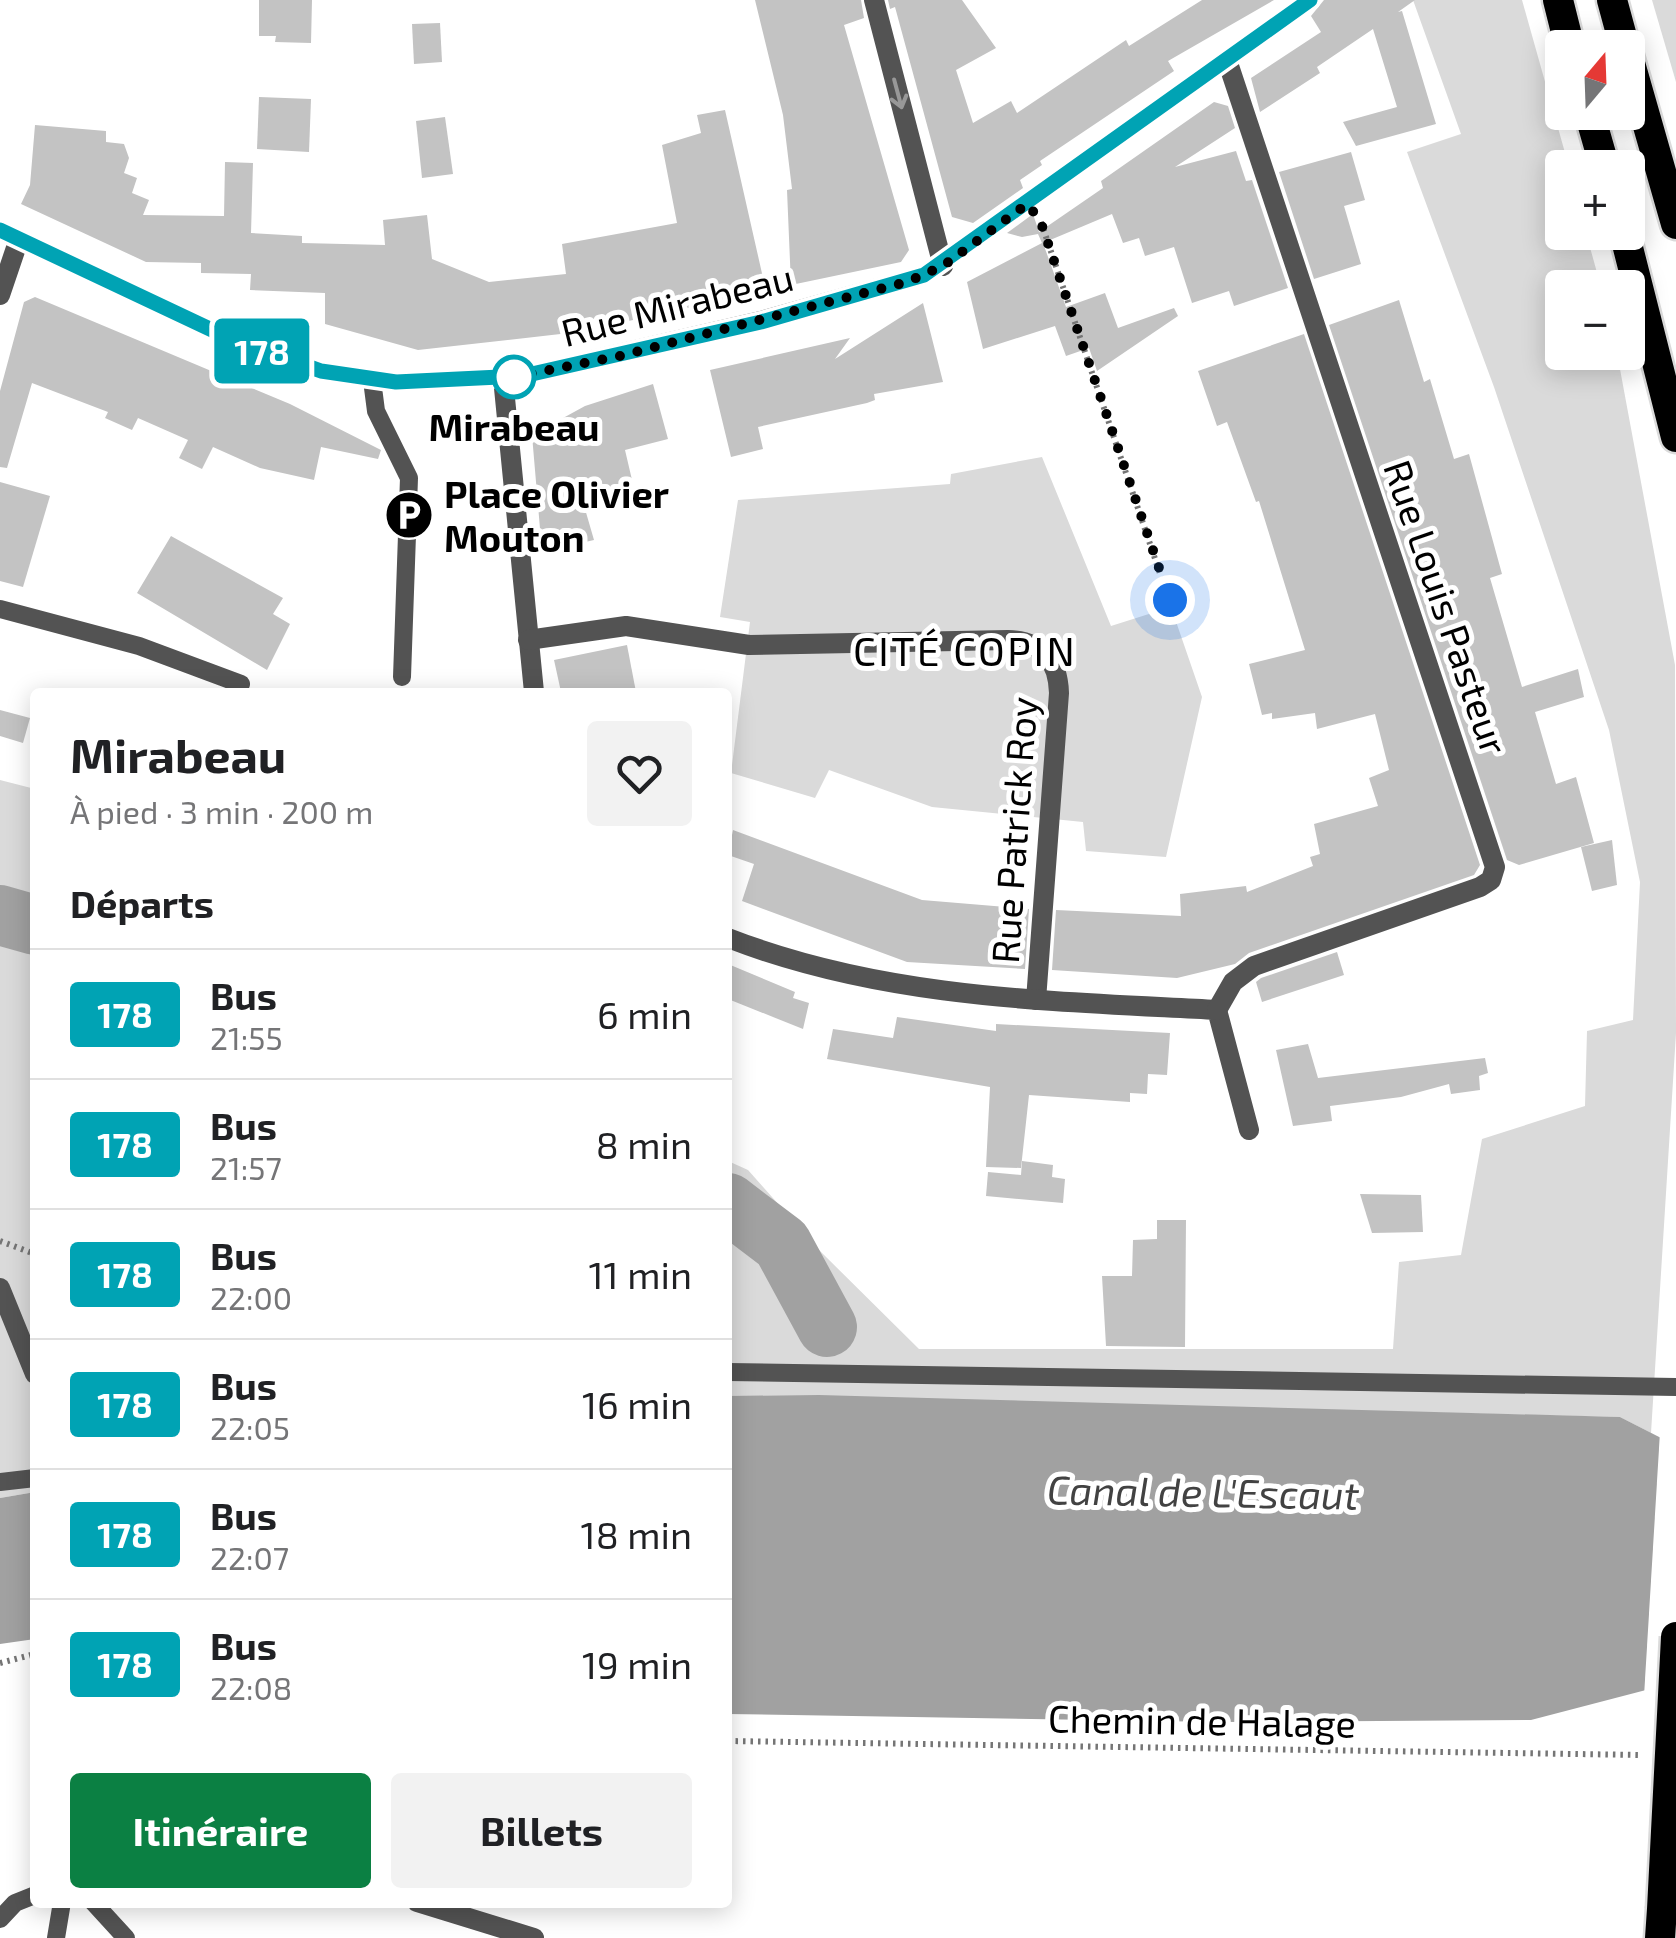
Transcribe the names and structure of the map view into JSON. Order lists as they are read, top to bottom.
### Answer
{
  "streets": {
    "street": ["Rue Mirabeau", "Rue Louis Pasteur", "Rue Patrick Roy"],
    "path": ["Chemin de Halage"]
  },
  "crossings": [
    ["Rue Mirabeau", "Rue Louis Pasteur"]
  ],
  "districts": ["CITÉ COPIN"],
  "water": ["Canal de L'Escaut"],
  "places": {
    "other": ["Mirabeau"],
    "parking": ["Place Olivier Mouton"]
  },
  "lines": ["bus line 178"],
  "north": "top",
  "page": {
    "on_map": "178",
    "map_buttons": ["+", "−"],
    "heading": [
      ["Mirabeau", "À pied · 3 min · 200 m"],
      "Départs"
    ],
    "list": [
      {
        "mark": "178",
        "name": "Bus",
        "note": "21:55",
        "value": "6 min"
      },
      {
        "mark": "178",
        "name": "Bus",
        "note": "21:57",
        "value": "8 min"
      },
      {
        "mark": "178",
        "name": "Bus",
        "note": "22:00",
        "value": "11 min"
      },
      {
        "mark": "178",
        "name": "Bus",
        "note": "22:05",
        "value": "16 min"
      },
      {
        "mark": "178",
        "name": "Bus",
        "note": "22:07",
        "value": "18 min"
      },
      {
        "mark": "178",
        "name": "Bus",
        "note": "22:08",
        "value": "19 min"
      }
    ],
    "buttons": ["Itinéraire", "Billets"]
  }
}
